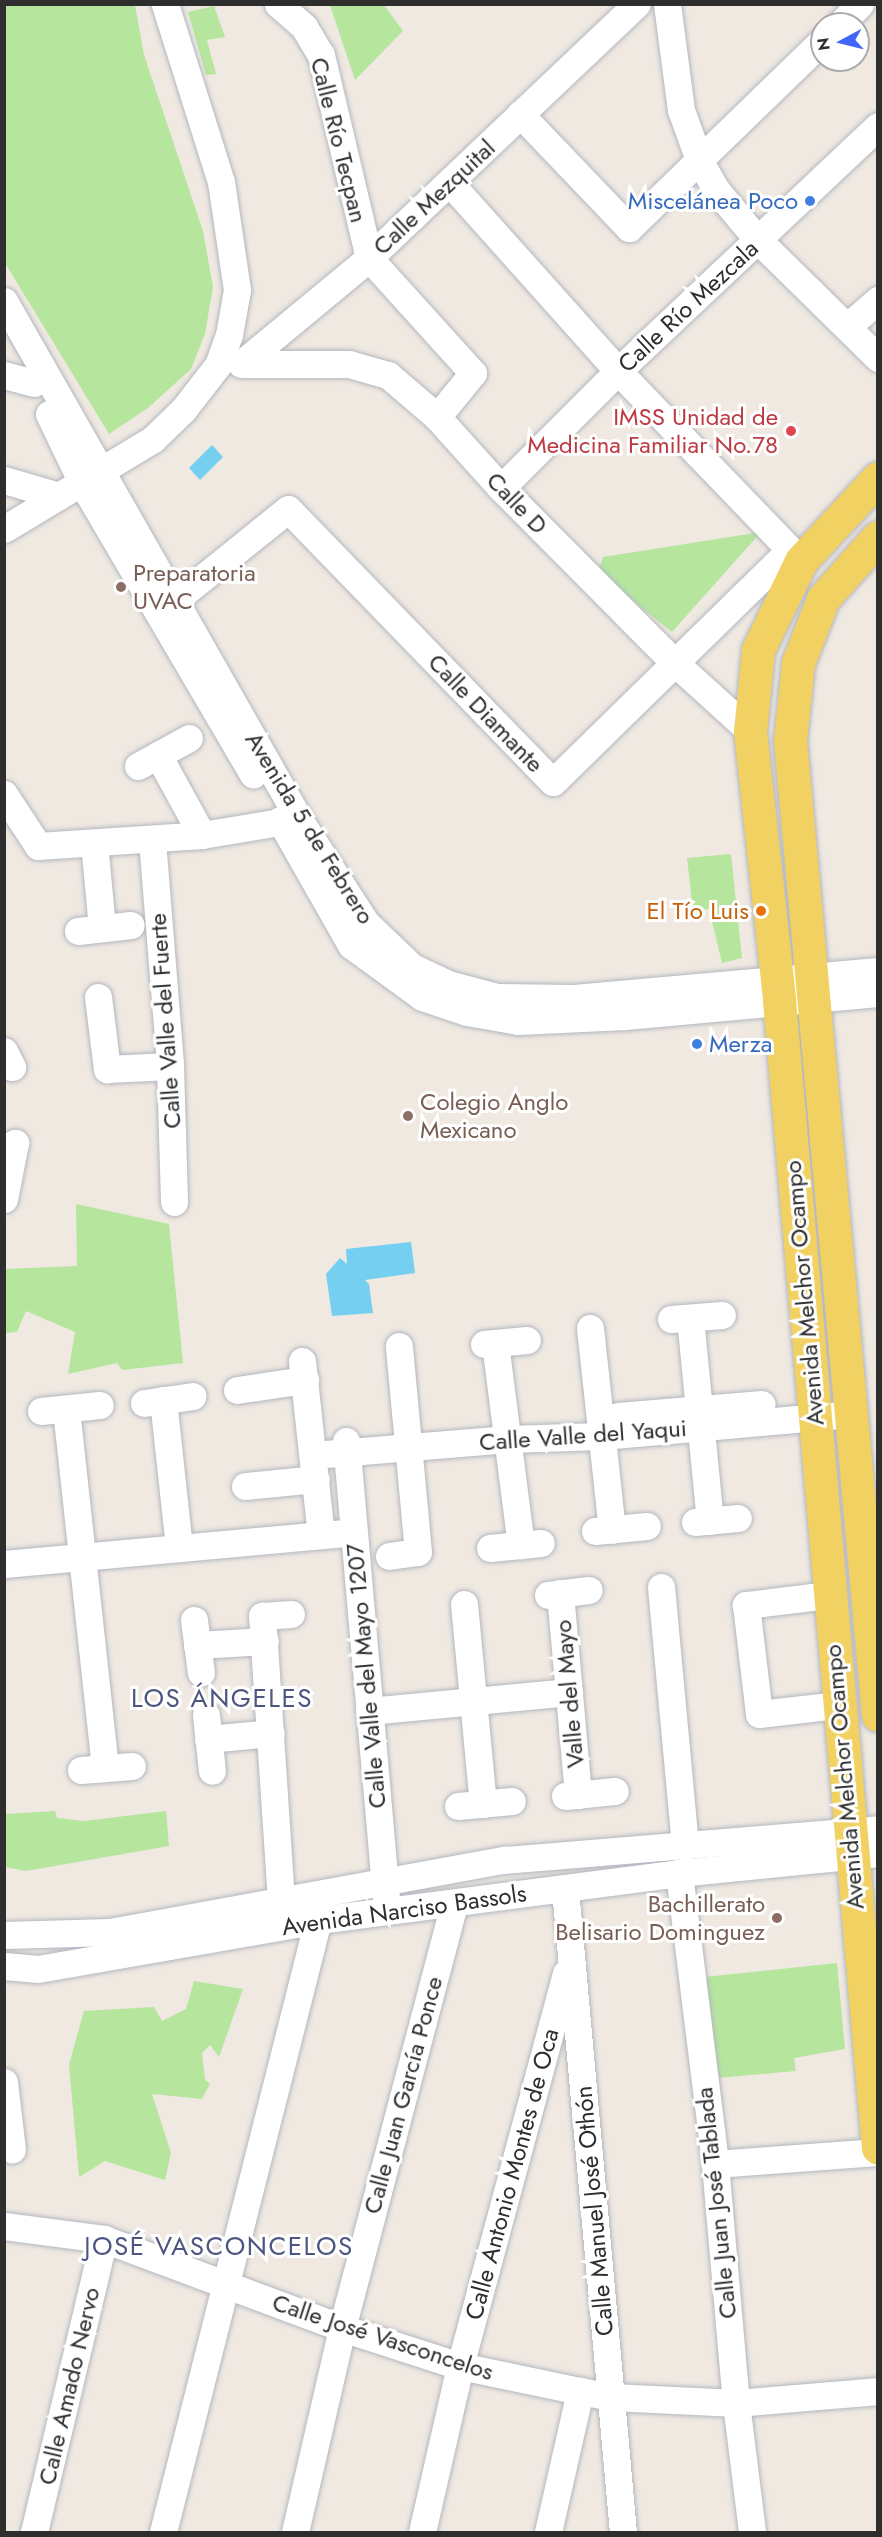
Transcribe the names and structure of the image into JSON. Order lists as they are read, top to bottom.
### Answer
{
  "streets": {
    "main road": ["Avenida Melchor Ocampo"],
    "street": [
      "Calle Río Tecpan",
      "Calle Mezquital",
      "Calle Río Mezcala",
      "Calle D",
      "Calle Diamante",
      "Avenida 5 de Febrero",
      "Calle Valle del Fuerte",
      "Calle Valle del Yaqui",
      "Calle Valle del Mayo 1207",
      "Valle del Mayo",
      "Avenida Narciso Bassols",
      "Calle Juan García Ponce",
      "Calle Antonio Montes de Oca",
      "Calle Juan José Tablada",
      "Calle Manuel José Othón",
      "Calle José Vasconcelos",
      "Calle Amado Nervo"
    ]
  },
  "crossings": [
    ["Calle Río Tecpan", "Calle Mezquital"],
    ["Calle Río Tecpan", "Calle D"],
    ["Calle Mezquital", "Calle D"],
    ["Calle Río Mezcala", "Calle D"],
    ["Calle D", "Calle Diamante"],
    ["Calle D", "Avenida Melchor Ocampo"],
    ["Calle Diamante", "Avenida 5 de Febrero"],
    ["Calle Diamante", "Avenida Melchor Ocampo"],
    ["Avenida 5 de Febrero", "Avenida Melchor Ocampo"],
    ["Avenida Melchor Ocampo", "Calle Valle del Yaqui"],
    ["Avenida Melchor Ocampo", "Avenida Narciso Bassols"],
    ["Calle Valle del Yaqui", "Calle Valle del Mayo 1207"],
    ["Calle Valle del Mayo 1207", "Avenida Narciso Bassols"],
    ["Avenida Narciso Bassols", "Calle Juan García Ponce"],
    ["Avenida Narciso Bassols", "Calle Juan José Tablada"],
    ["Avenida Narciso Bassols", "Calle Manuel José Othón"],
    ["Calle Juan García Ponce", "Calle José Vasconcelos"],
    ["Calle Antonio Montes de Oca", "Calle Manuel José Othón"],
    ["Calle Antonio Montes de Oca", "Calle José Vasconcelos"],
    ["Calle Juan José Tablada", "Calle José Vasconcelos"],
    ["Calle Manuel José Othón", "Calle José Vasconcelos"],
    ["Calle José Vasconcelos", "Calle Amado Nervo"]
  ],
  "districts": ["LOS ÁNGELES", "JOSÉ VASCONCELOS"],
  "places": [
    "Miscelánea Poco",
    "IMSS Unidad de Medicina Familiar No.78",
    "Preparatoria UVAC",
    "El Tío Luis",
    "Merza",
    "Colegio Anglo Mexicano",
    "Bachillerato Belisario Dominguez"
  ],
  "north": "left"
}
